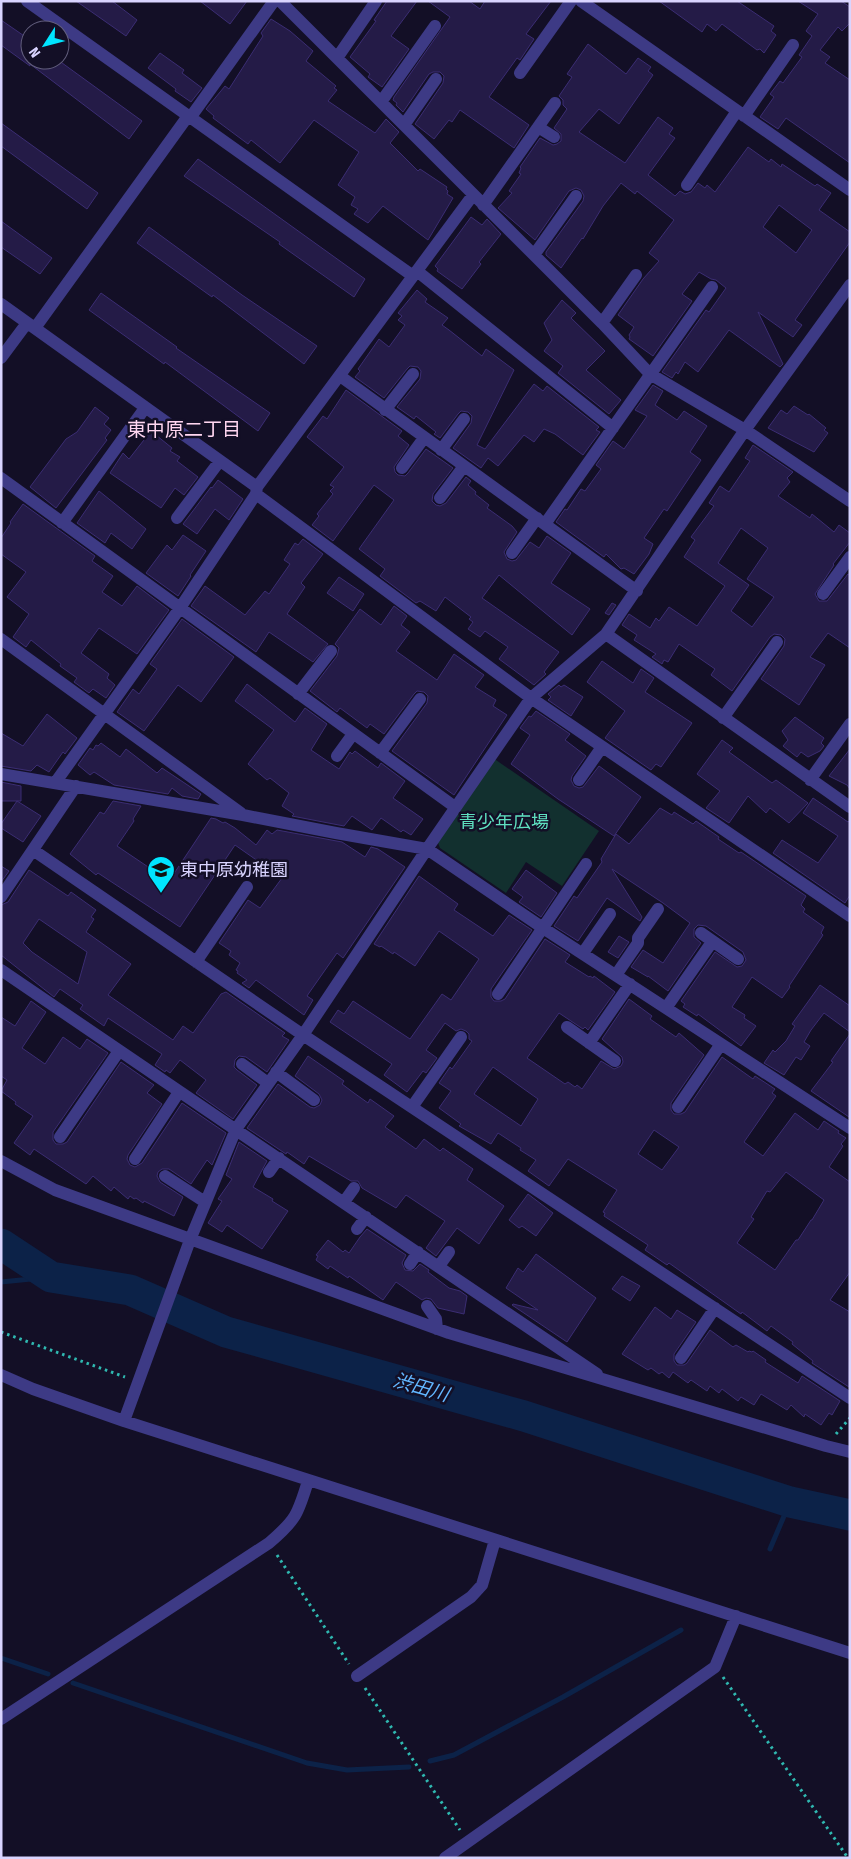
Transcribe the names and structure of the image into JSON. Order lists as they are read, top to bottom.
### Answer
{
  "districts": ["東中原二丁目"],
  "water": ["渋田川"],
  "parks": ["青少年広場"],
  "places": {
    "school or university": ["東中原幼稚園"]
  },
  "north": "bottom left"
}
